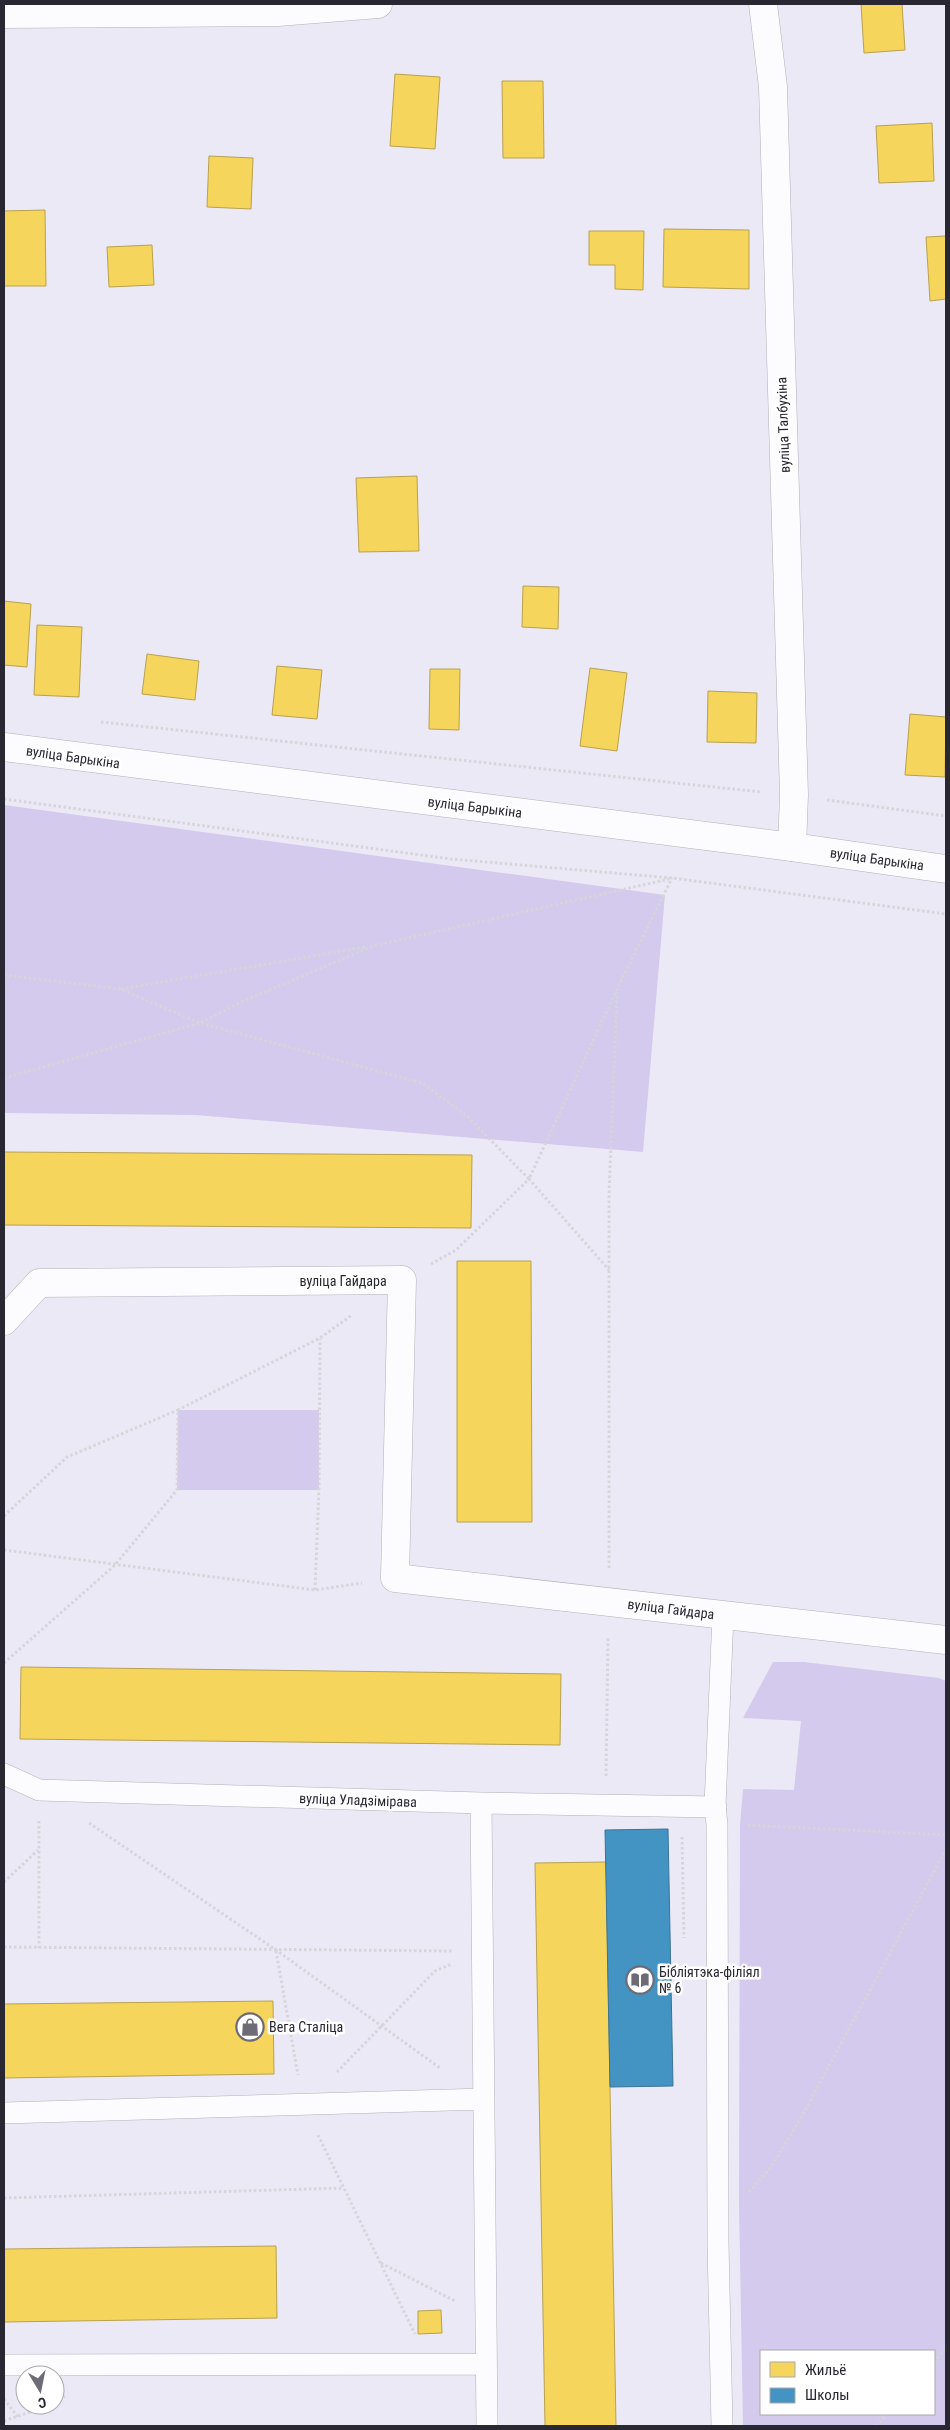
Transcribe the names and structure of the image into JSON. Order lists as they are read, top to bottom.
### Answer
{
  "streets": {
    "street": ["вуліца Талбухіна", "вуліца Барыкіна", "вуліца Гайдара"],
    "lane": ["вуліца Уладзімірава"]
  },
  "crossings": [
    ["вуліца Талбухіна", "вуліца Барыкіна"]
  ],
  "places": {
    "library": ["Бібліятэка-філіял № 6"],
    "shop": ["Вега Сталіца"]
  },
  "legend": ["Жильё", "Школы"],
  "north": "bottom"
}
